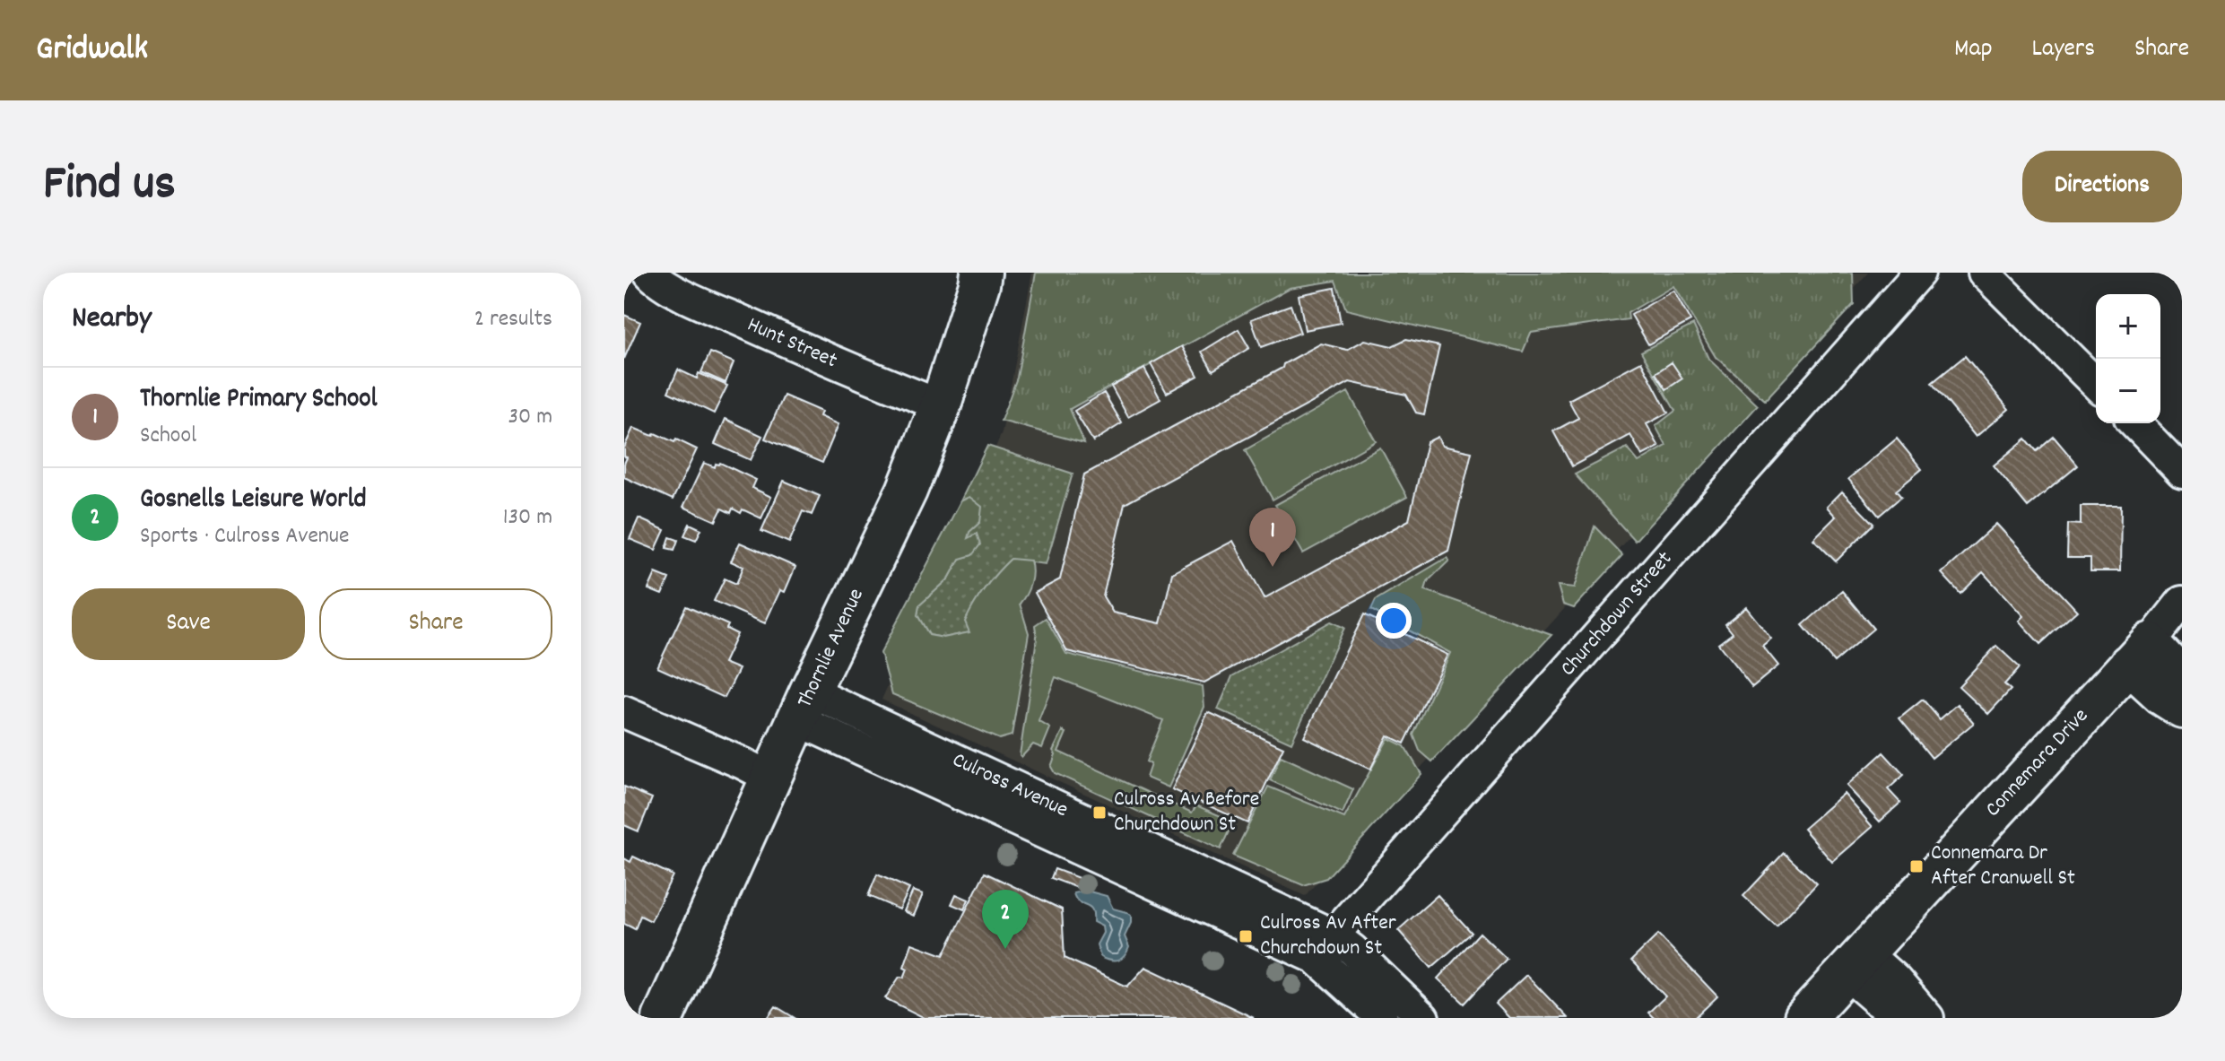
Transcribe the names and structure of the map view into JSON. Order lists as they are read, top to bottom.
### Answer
{
  "streets": {
    "main road": ["Thornlie Avenue", "Connemara Drive"],
    "street": ["Hunt Street", "Churchdown Street", "Culross Avenue"]
  },
  "crossings": [
    ["Hunt Street", "Thornlie Avenue"],
    ["Churchdown Street", "Culross Avenue"],
    ["Thornlie Avenue", "Culross Avenue"]
  ],
  "places": {
    "transit": ["Culross Av Before Churchdown St", "Connemara Dr After Cranwell St", "Culross Av After Churchdown St"]
  },
  "page": {
    "header": "Gridwalk",
    "nav": ["Map", "Layers", "Share"],
    "title": "Find us",
    "buttons": [
      "Directions",
      ["Save", "Share"]
    ],
    "heading": ["Nearby", "2 results"],
    "map_buttons": ["+", "−"],
    "list": [
      {
        "mark": "1",
        "name": "Thornlie Primary School",
        "note": "School",
        "value": "30 m"
      },
      {
        "mark": "2",
        "name": "Gosnells Leisure World",
        "note": "Sports · Culross Avenue",
        "value": "130 m"
      }
    ],
    "pins": ["1", "2"]
  }
}
